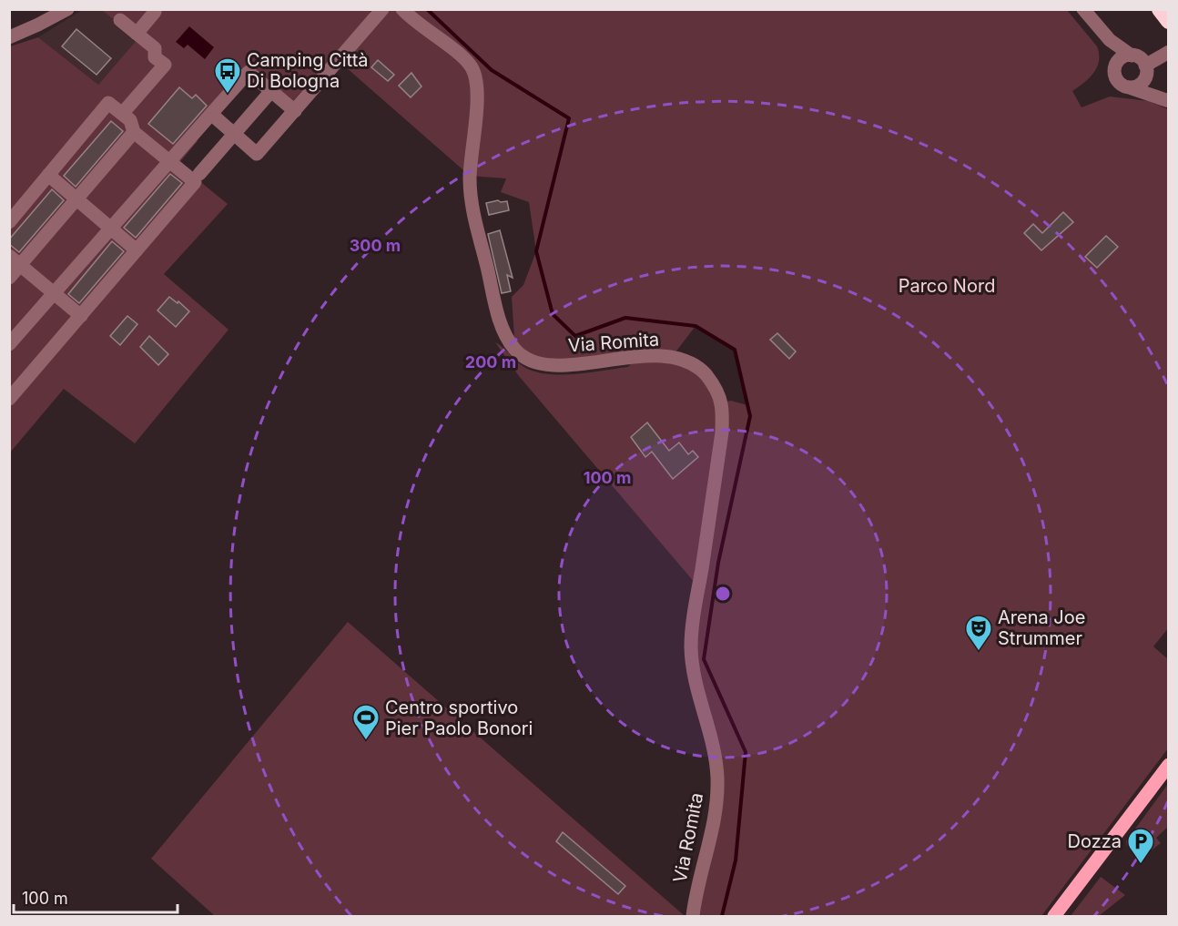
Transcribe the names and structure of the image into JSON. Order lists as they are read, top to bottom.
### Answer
{
  "streets": {
    "street": ["Via Romita"]
  },
  "parks": ["Parco Nord"],
  "places": {
    "bus stop": ["Camping Città Di Bologna"],
    "theatre": ["Arena Joe Strummer"],
    "sports": ["Centro sportivo Pier Paolo Bonori"],
    "parking": ["Dozza"]
  },
  "scale_bar": "100 m",
  "rings": ["300 m", "200 m", "100 m"]
}
